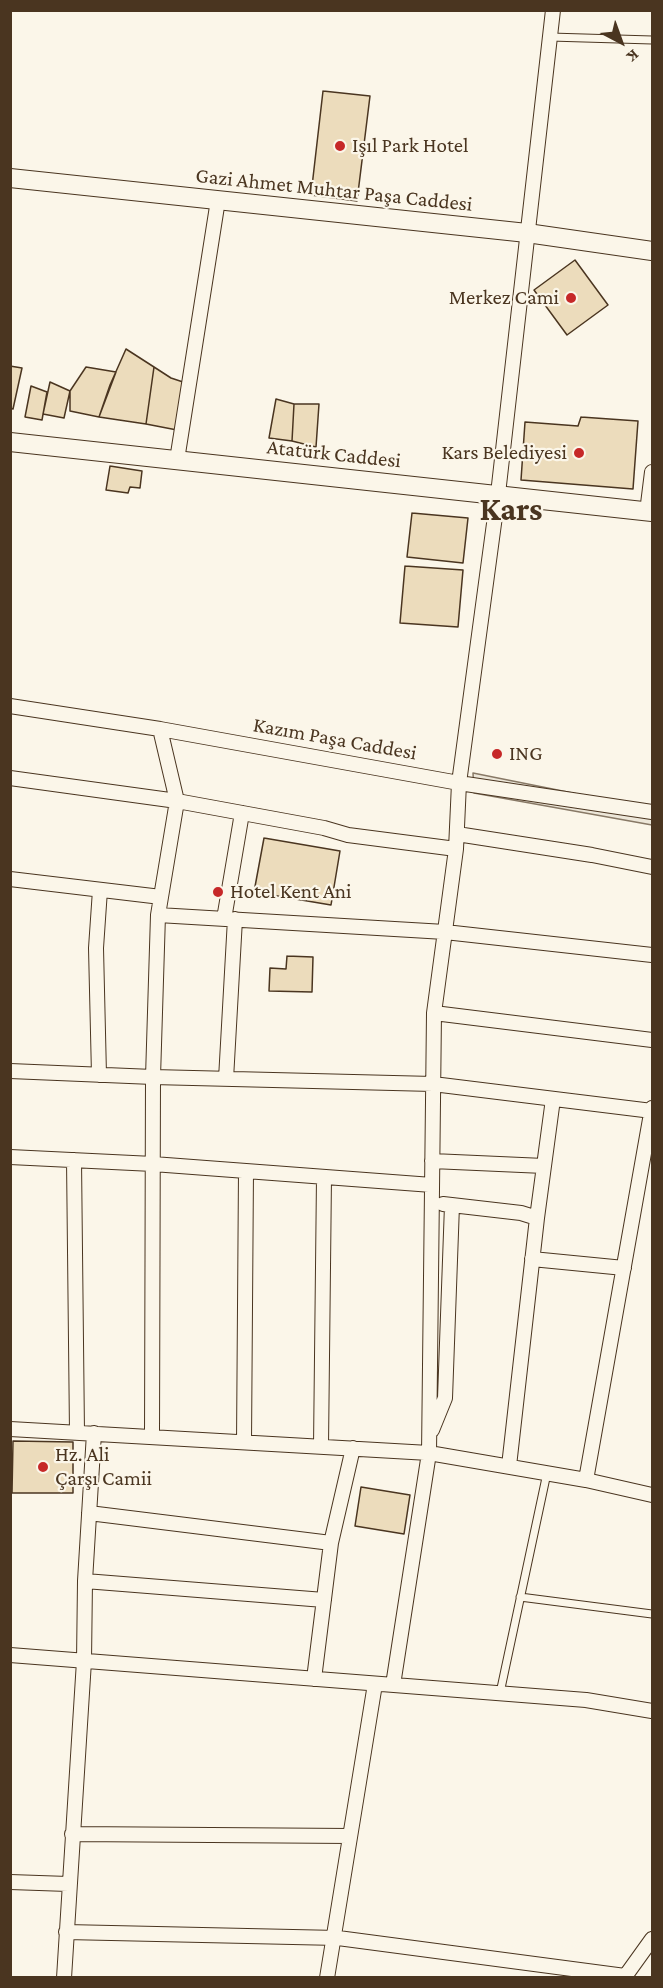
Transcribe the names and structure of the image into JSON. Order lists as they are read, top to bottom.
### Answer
{
  "streets": {
    "street": ["Gazi Ahmet Muhtar Paşa Caddesi", "Atatürk Caddesi", "Kazım Paşa Caddesi"]
  },
  "districts": ["Kars"],
  "places": [
    "Işıl Park Hotel",
    "Merkez Cami",
    "Kars Belediyesi",
    "ING",
    "Hotel Kent Ani",
    "Hz. Ali Çarşı Camii"
  ],
  "north": "bottom right"
}
